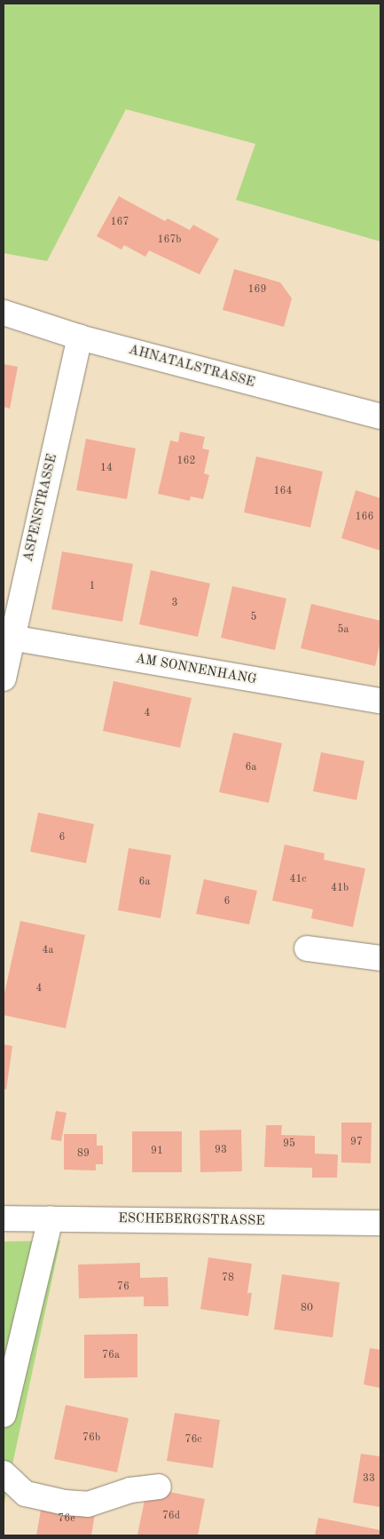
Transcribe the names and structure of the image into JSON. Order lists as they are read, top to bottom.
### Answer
{
  "streets": {
    "street": [
      "AHNATALSTRASSE",
      "ASPENSTRASSE",
      "AM SONNENHANG",
      "ESCHEBERGSTRASSE"
    ]
  },
  "crossings": [
    ["AHNATALSTRASSE", "ASPENSTRASSE"],
    ["ASPENSTRASSE", "AM SONNENHANG"]
  ],
  "house_numbers": [
    "167",
    "167b",
    "169",
    "162",
    "14",
    "164",
    "166",
    "1",
    "3",
    "5",
    "5a",
    "4",
    "6a",
    "6",
    "41c",
    "6a",
    "41b",
    "6",
    "4a",
    "4",
    "97",
    "95",
    "93",
    "91",
    "89",
    "78",
    "76",
    "80",
    "76a",
    "76b",
    "76c",
    "33",
    "76d",
    "76e"
  ]
}
